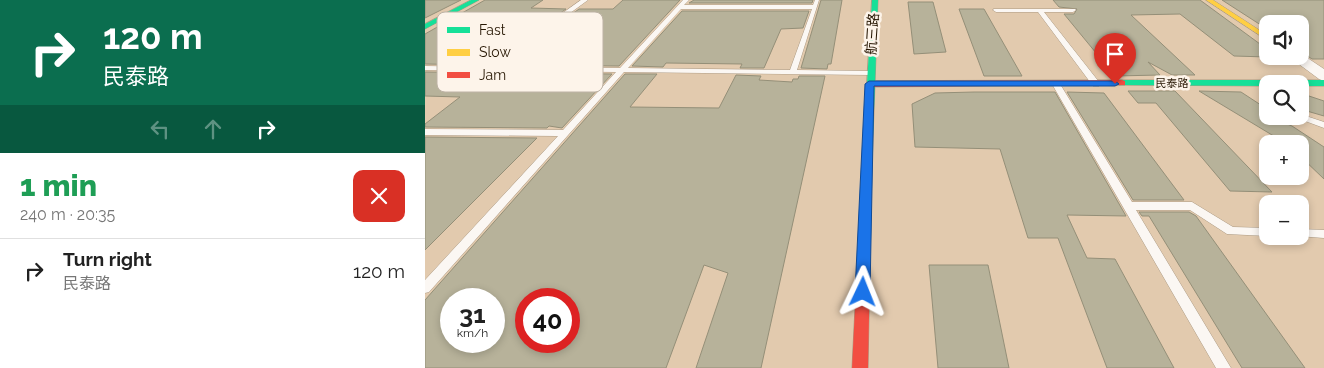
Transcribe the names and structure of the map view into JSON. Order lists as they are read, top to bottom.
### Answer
{
  "streets": {
    "street": ["航三路", "民泰路"]
  },
  "crossings": [
    ["航三路", "民泰路"]
  ],
  "legend": ["Fast", "Slow", "Jam"],
  "page": {
    "turn": ["120 m", "民泰路"],
    "map_buttons": ["+", "−"],
    "heading": ["1 min", "240 m · 20:35"],
    "list": [
      {
        "name": "Turn right",
        "note": "民泰路",
        "value": "120 m"
      }
    ],
    "speed": "31 km/h",
    "limit": "40"
  }
}
